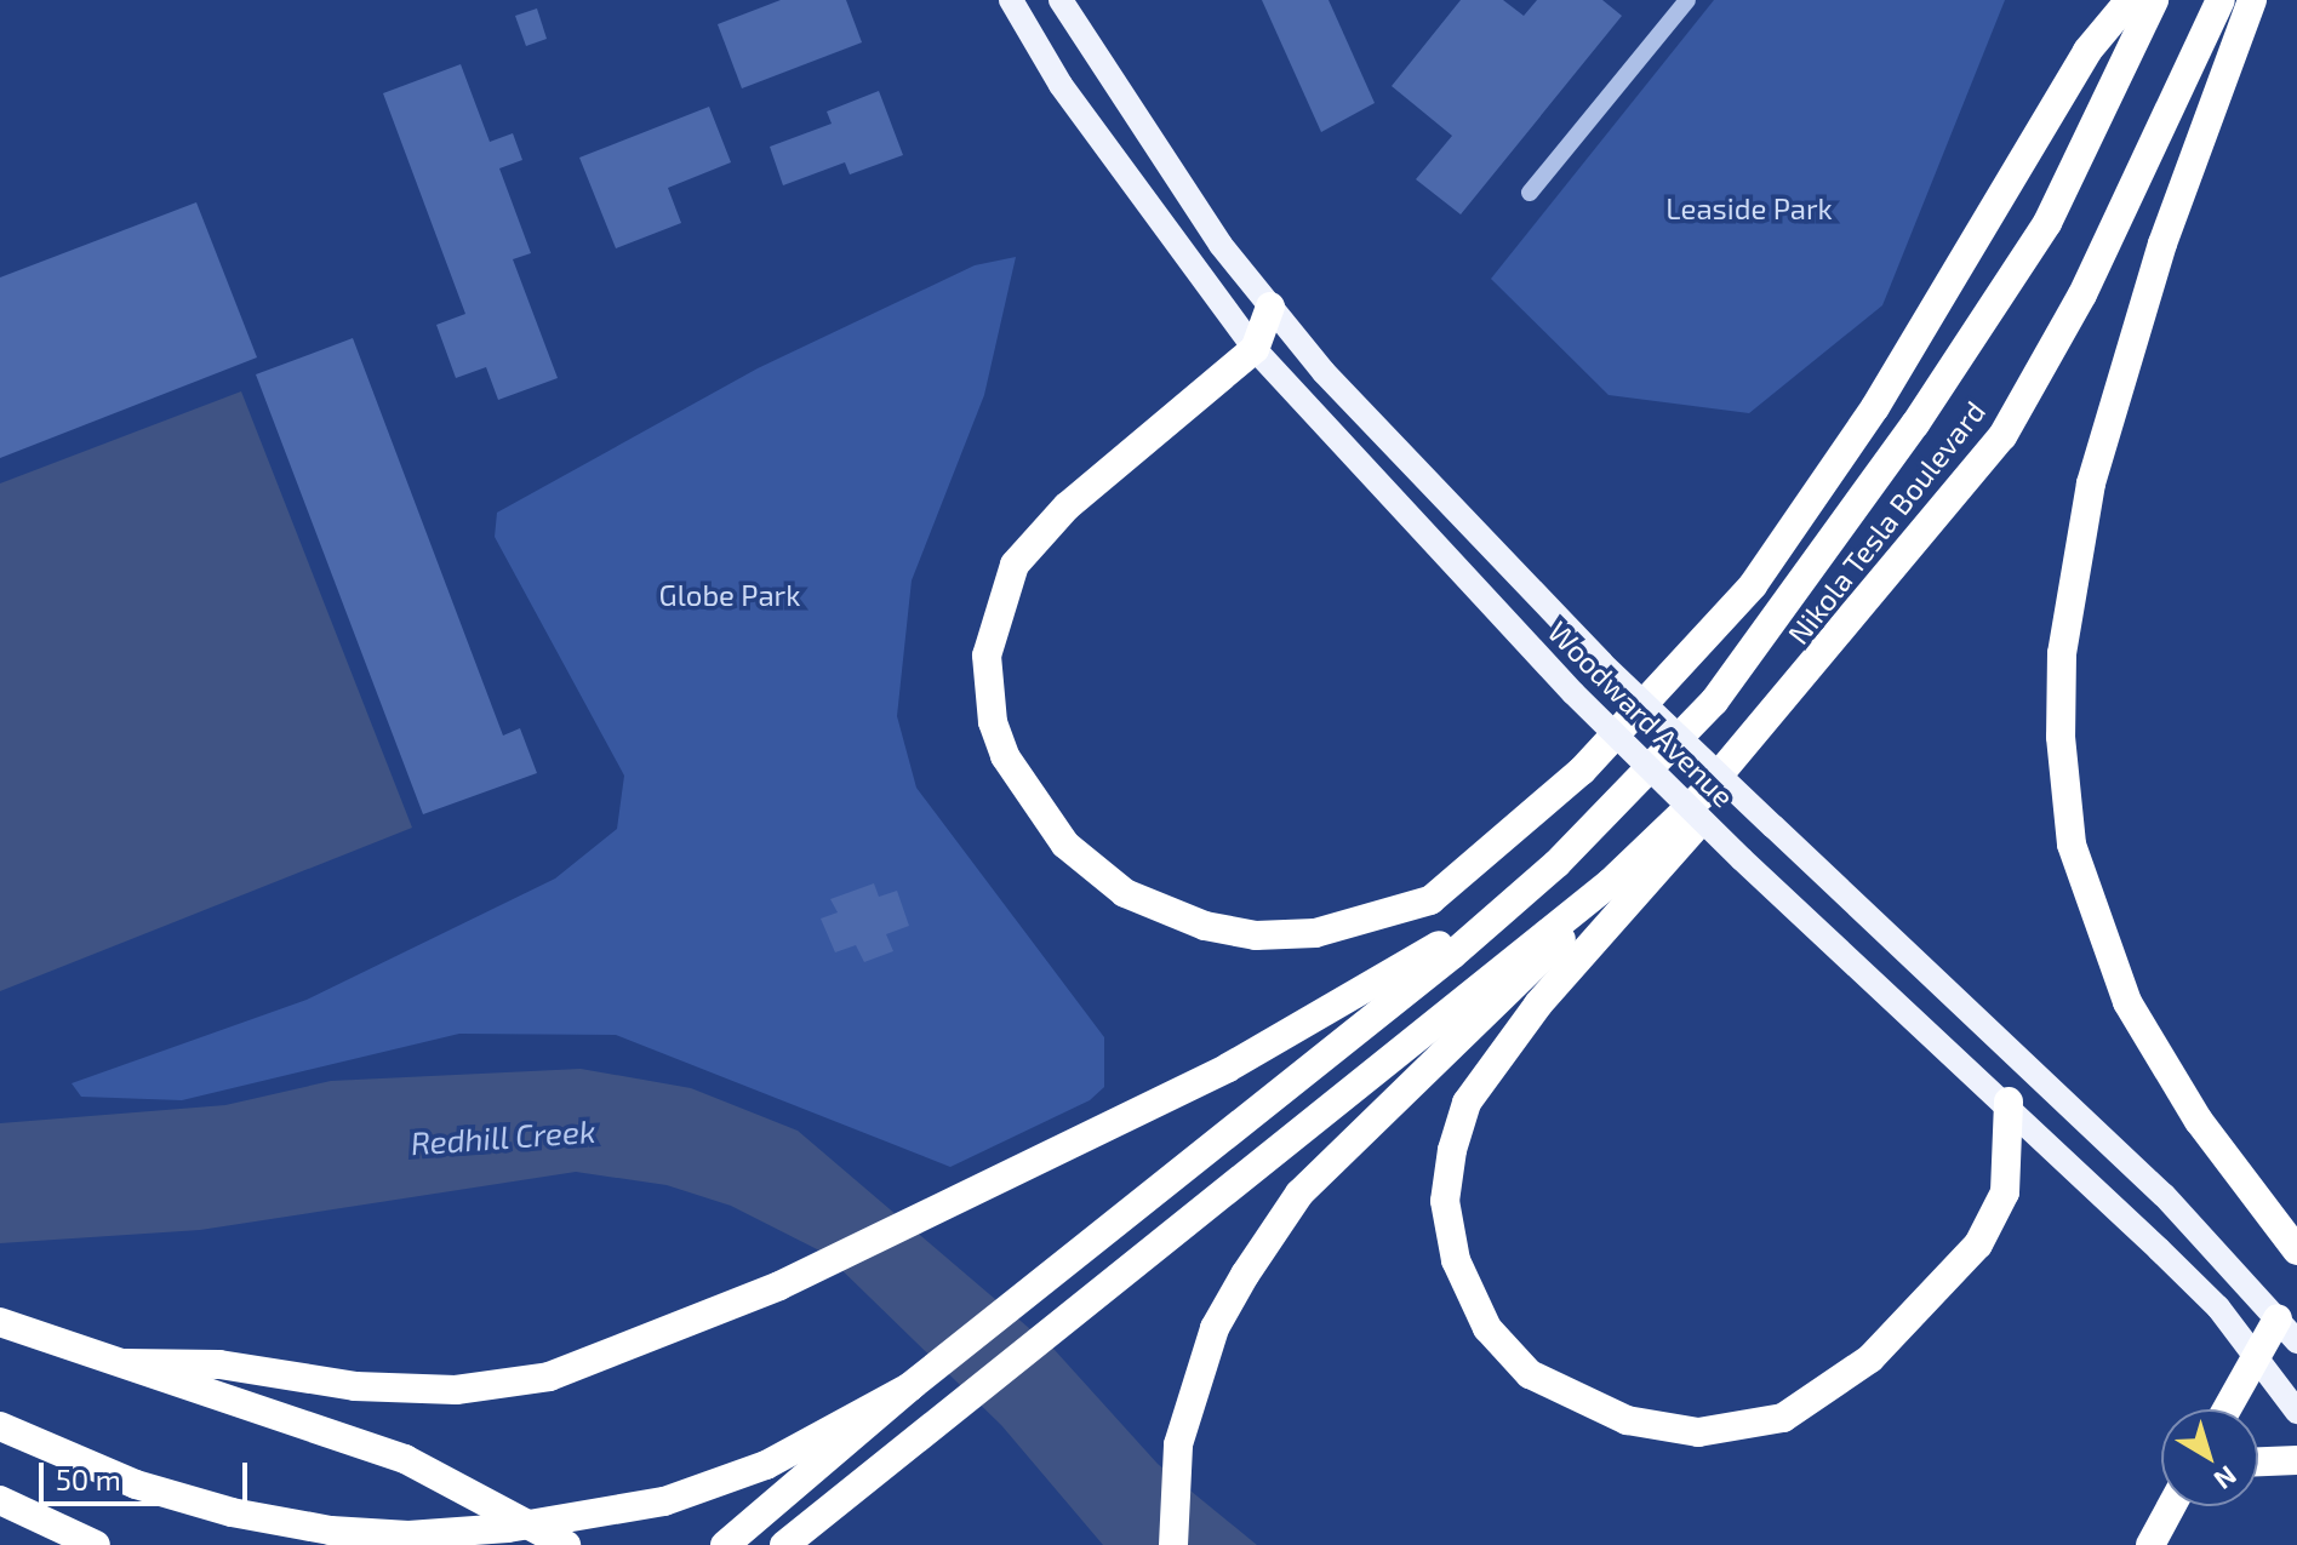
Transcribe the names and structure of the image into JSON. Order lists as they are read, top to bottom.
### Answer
{
  "streets": {
    "highway": ["Nikola Tesla Boulevard"],
    "main road": ["Woodward Avenue"]
  },
  "water": ["Redhill Creek"],
  "parks": ["Leaside Park", "Globe Park"],
  "scale_bar": "50 m",
  "north": "bottom right"
}
